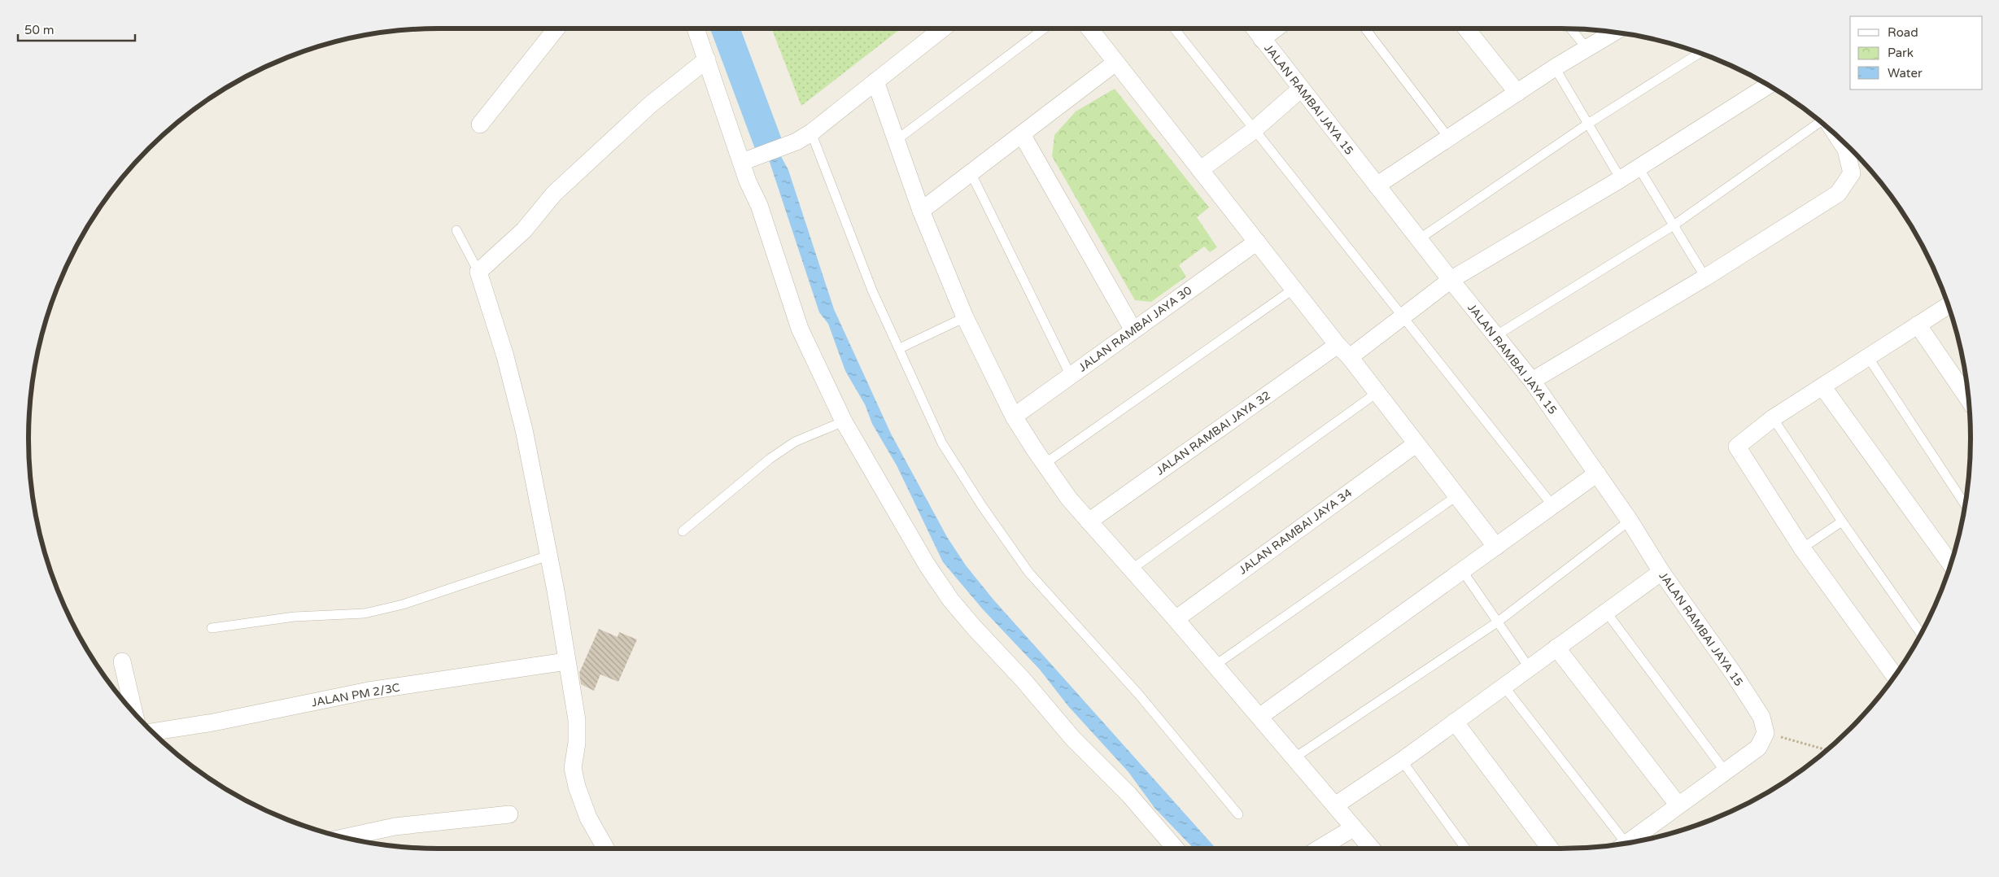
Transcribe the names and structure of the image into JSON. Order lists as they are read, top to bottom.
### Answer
{
  "streets": {
    "street": [
      "JALAN RAMBAI JAYA 15",
      "JALAN RAMBAI JAYA 30",
      "JALAN RAMBAI JAYA 32",
      "JALAN RAMBAI JAYA 34",
      "JALAN PM 2/3C"
    ]
  },
  "legend": ["Road", "Park", "Water"],
  "scale_bar": "50 m"
}
